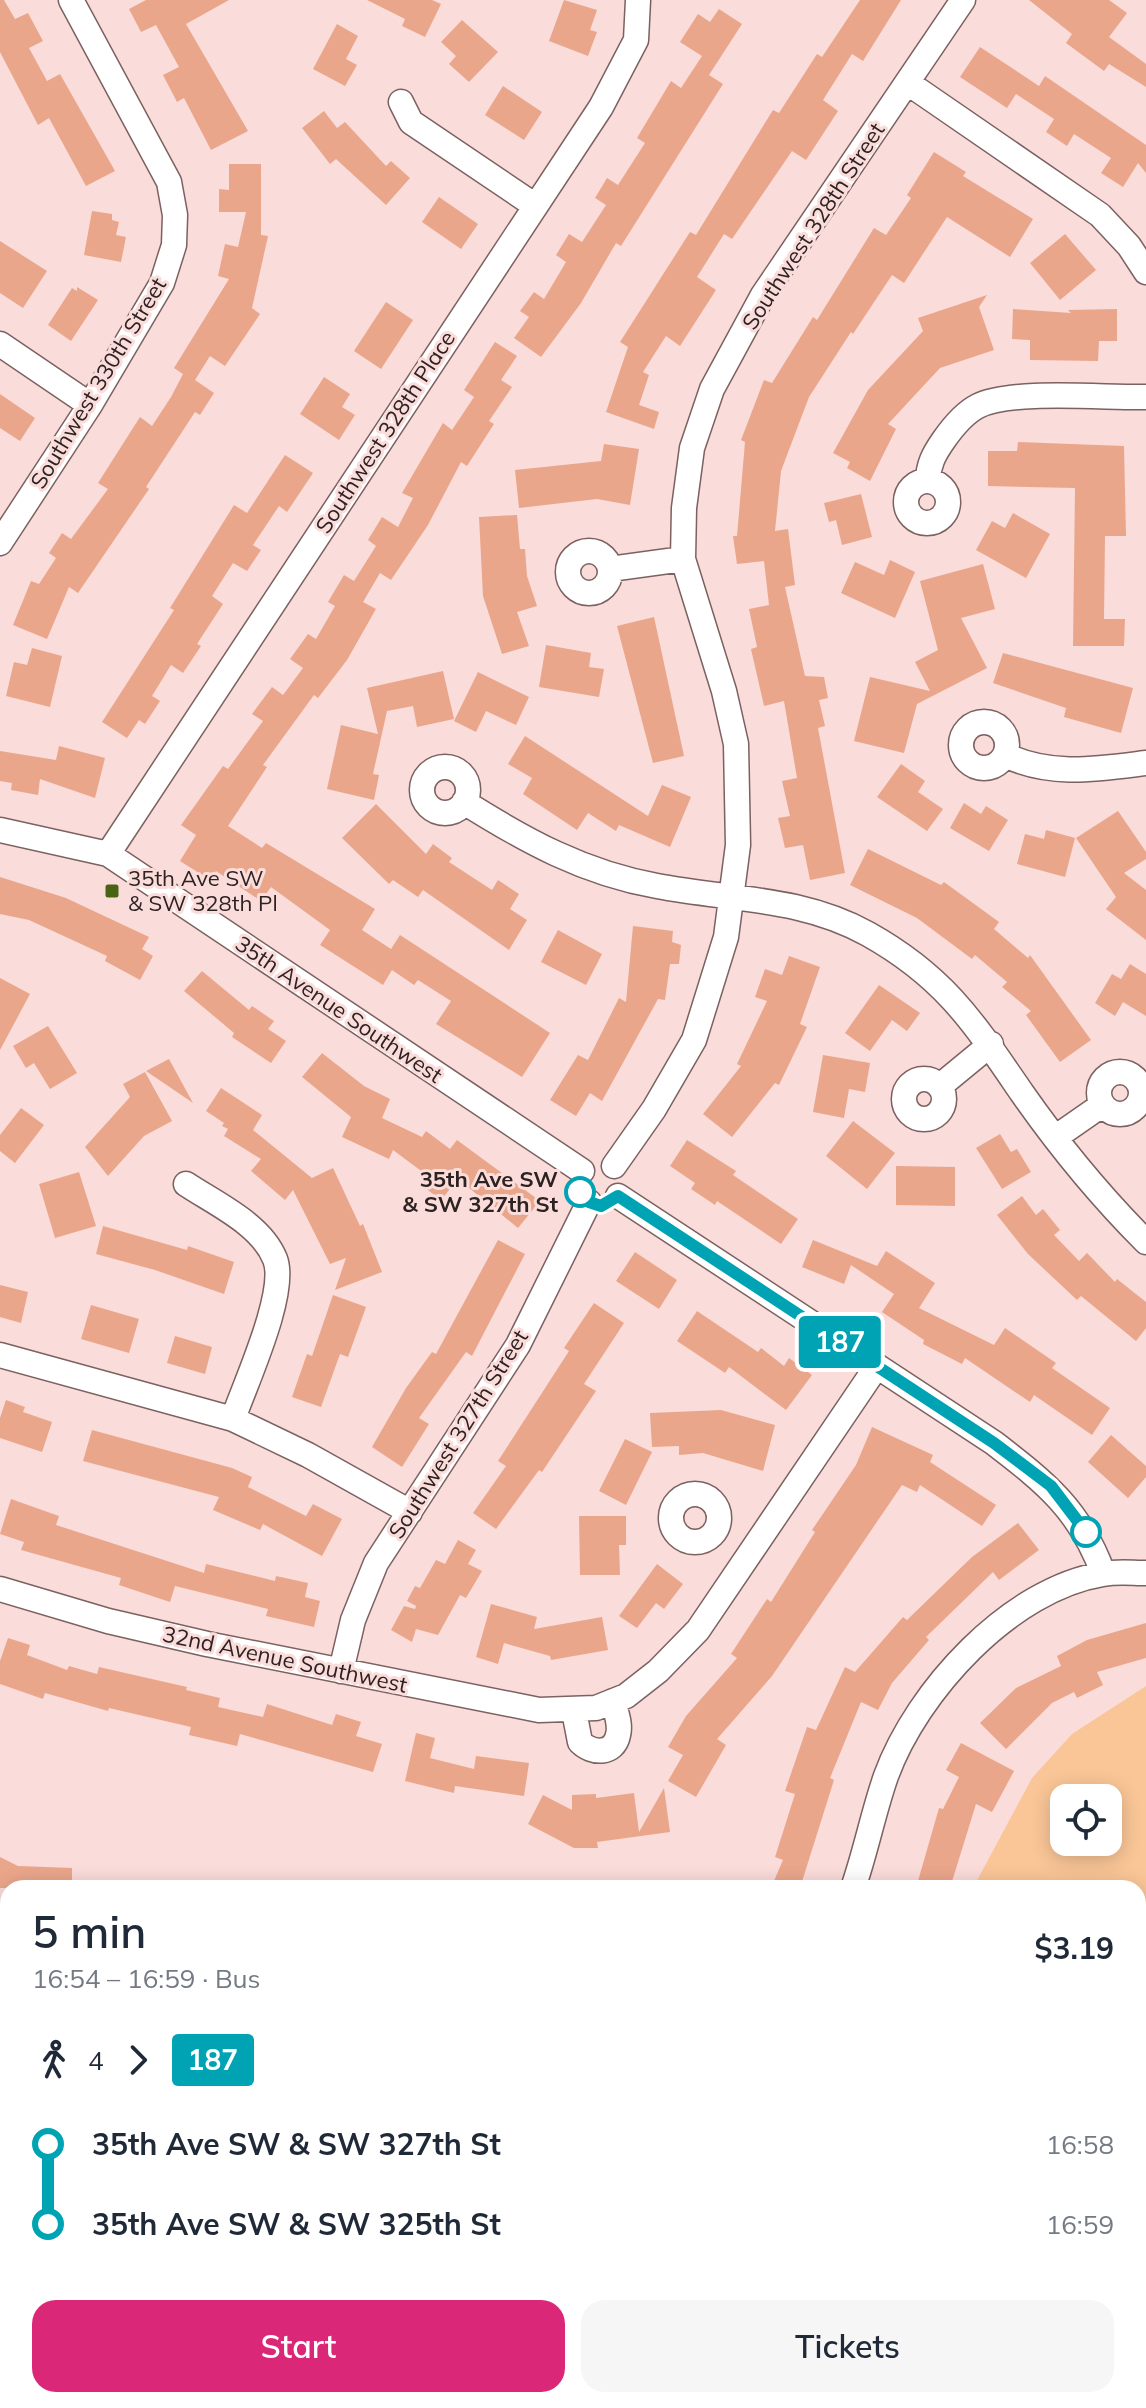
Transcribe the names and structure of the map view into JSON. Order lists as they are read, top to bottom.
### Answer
{
  "streets": {
    "street": [
      "Southwest 328th Street",
      "Southwest 330th Street",
      "Southwest 328th Place",
      "35th Avenue Southwest",
      "Southwest 327th Street",
      "32nd Avenue Southwest"
    ]
  },
  "crossings": [
    ["Southwest 328th Place", "35th Avenue Southwest"],
    ["35th Avenue Southwest", "Southwest 327th Street"],
    ["Southwest 327th Street", "32nd Avenue Southwest"]
  ],
  "places": {
    "transit": ["35th Ave SW & SW 328th Pl"],
    "other": ["35th Ave SW & SW 327th St"]
  },
  "lines": ["bus line 187"],
  "page": {
    "on_map": "187",
    "heading": ["5 min", "16:54 – 16:59 · Bus", "$3.19"],
    "legs": ["4", "187"],
    "list": [
      {
        "name": "35th Ave SW & SW 327th St",
        "value": "16:58"
      },
      {
        "name": "35th Ave SW & SW 325th St",
        "value": "16:59"
      }
    ],
    "buttons": ["Start", "Tickets"]
  }
}
